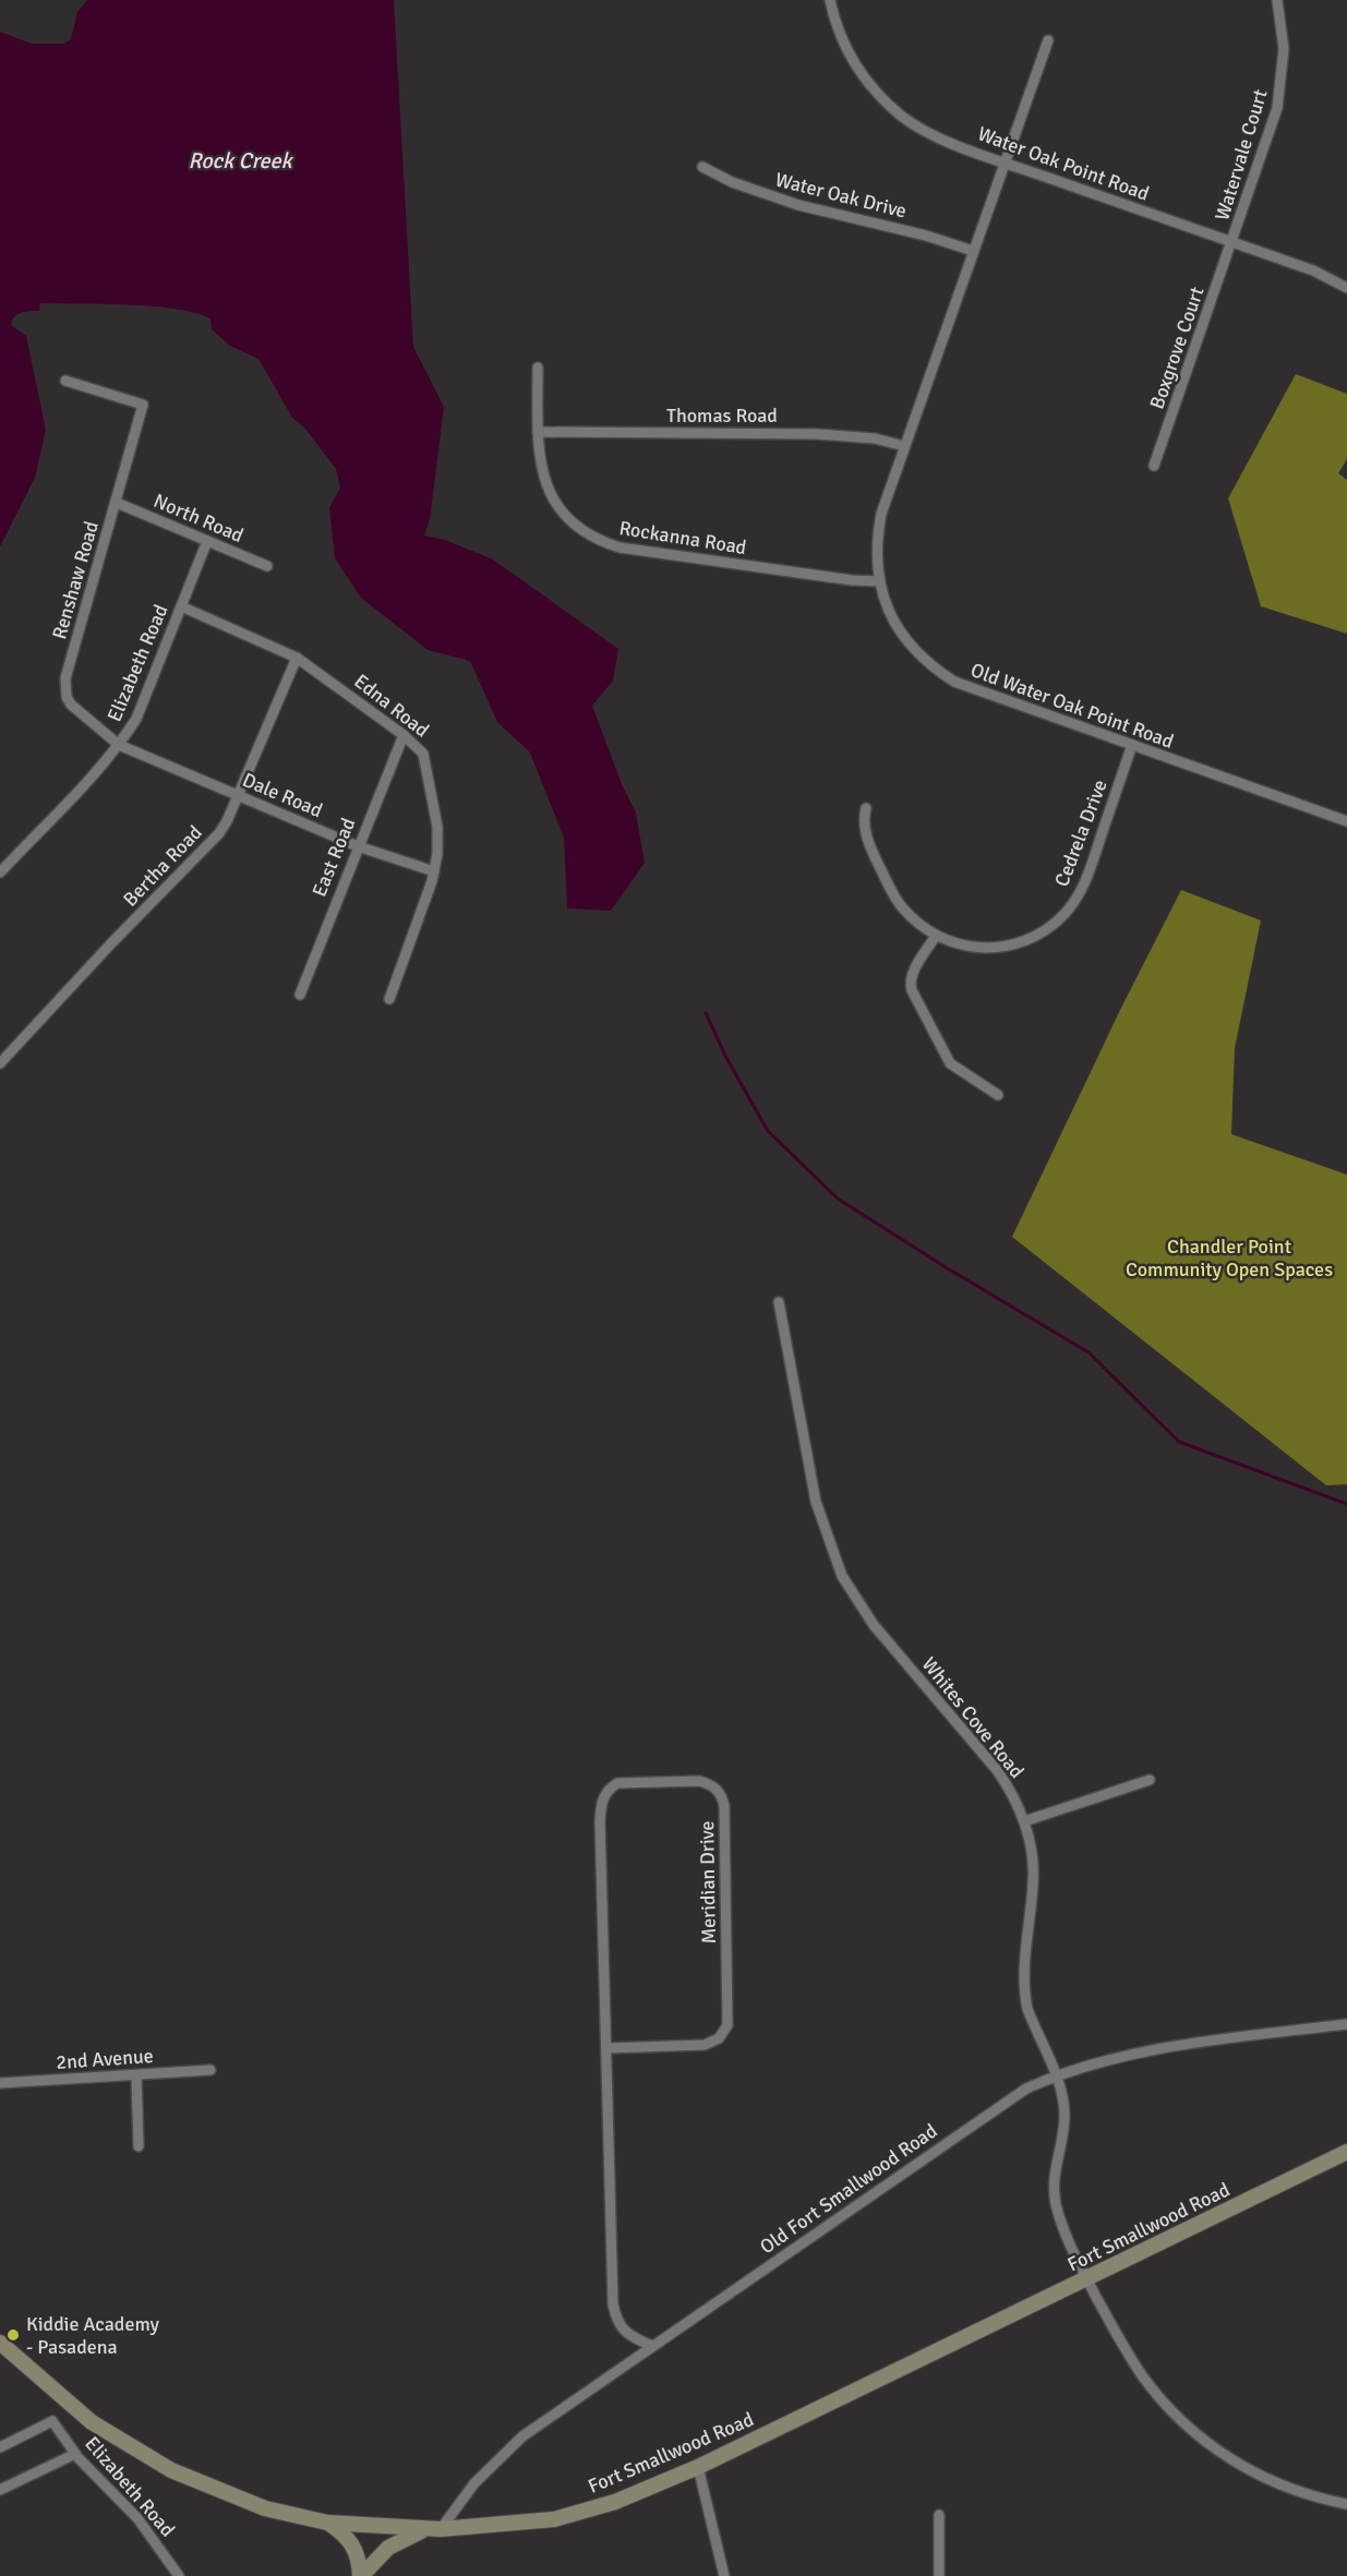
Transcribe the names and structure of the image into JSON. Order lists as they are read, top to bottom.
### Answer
{
  "streets": {
    "main road": ["Fort Smallwood Road"],
    "street": [
      "Watervale Court",
      "Water Oak Point Road",
      "Water Oak Drive",
      "Boxgrove Court",
      "Thomas Road",
      "North Road",
      "Rockanna Road",
      "Renshaw Road",
      "Elizabeth Road",
      "Edna Road",
      "Old Water Oak Point Road",
      "Dale Road",
      "Cedrela Drive",
      "East Road",
      "Bertha Road",
      "Whites Cove Road",
      "Meridian Drive",
      "2nd Avenue",
      "Old Fort Smallwood Road"
    ]
  },
  "crossings": [
    ["Watervale Court", "Water Oak Point Road"],
    ["Watervale Court", "Boxgrove Court"],
    ["Water Oak Point Road", "Boxgrove Court"],
    ["Water Oak Point Road", "Old Water Oak Point Road"],
    ["Water Oak Drive", "Old Water Oak Point Road"],
    ["Thomas Road", "Rockanna Road"],
    ["Thomas Road", "Old Water Oak Point Road"],
    ["North Road", "Renshaw Road"],
    ["North Road", "Elizabeth Road"],
    ["Rockanna Road", "Old Water Oak Point Road"],
    ["Renshaw Road", "Elizabeth Road"],
    ["Renshaw Road", "Dale Road"],
    ["Elizabeth Road", "Edna Road"],
    ["Elizabeth Road", "Dale Road"],
    ["Edna Road", "Dale Road"],
    ["Edna Road", "East Road"],
    ["Edna Road", "Bertha Road"],
    ["Old Water Oak Point Road", "Cedrela Drive"],
    ["Dale Road", "East Road"],
    ["Dale Road", "Bertha Road"],
    ["Whites Cove Road", "Old Fort Smallwood Road"],
    ["Whites Cove Road", "Fort Smallwood Road"],
    ["Meridian Drive", "Old Fort Smallwood Road"],
    ["Old Fort Smallwood Road", "Fort Smallwood Road"]
  ],
  "water": ["Rock Creek"],
  "parks": ["Chandler Point Community Open Spaces"],
  "places": ["Kiddie Academy - Pasadena"]
}
